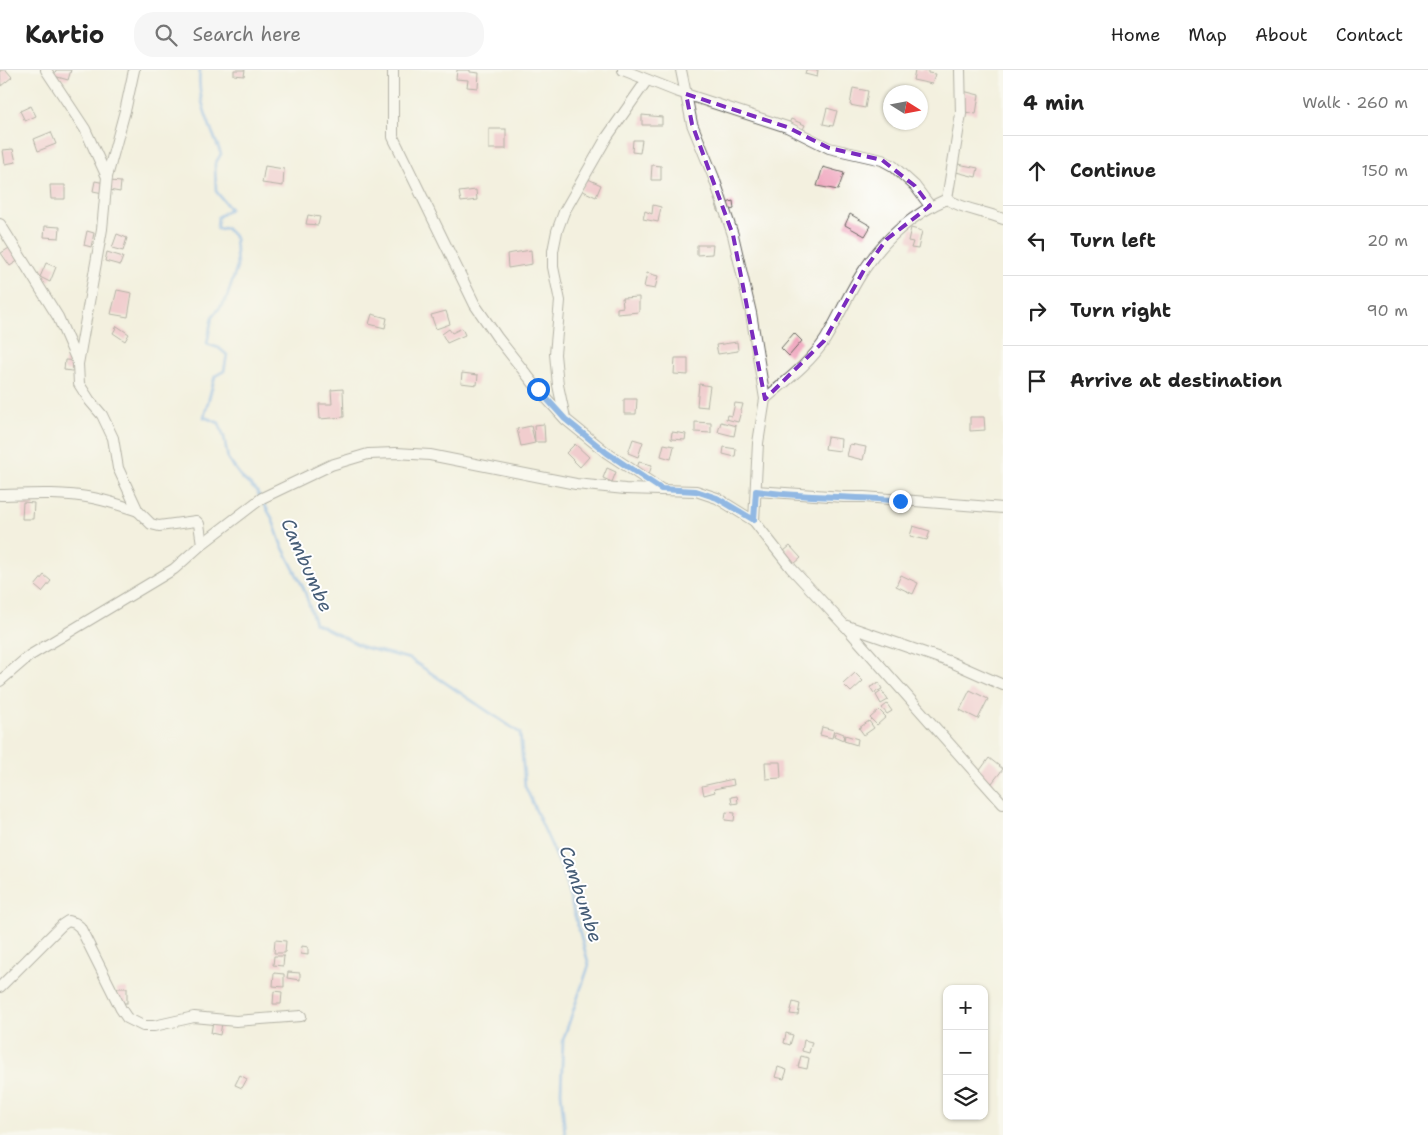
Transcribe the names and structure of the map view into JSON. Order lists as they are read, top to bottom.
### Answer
{
  "water": ["Cambumbe"],
  "north": "right",
  "page": {
    "header": "Kartio",
    "search": "Search here",
    "nav": [
      "Home",
      "Map",
      "About",
      "Contact"
    ],
    "heading": ["4 min", "Walk · 260 m"],
    "list": [
      ["Continue", "150 m"],
      ["Turn left", "20 m"],
      ["Turn right", "90 m"],
      "Arrive at destination"
    ],
    "map_buttons": ["+", "−"]
  }
}
